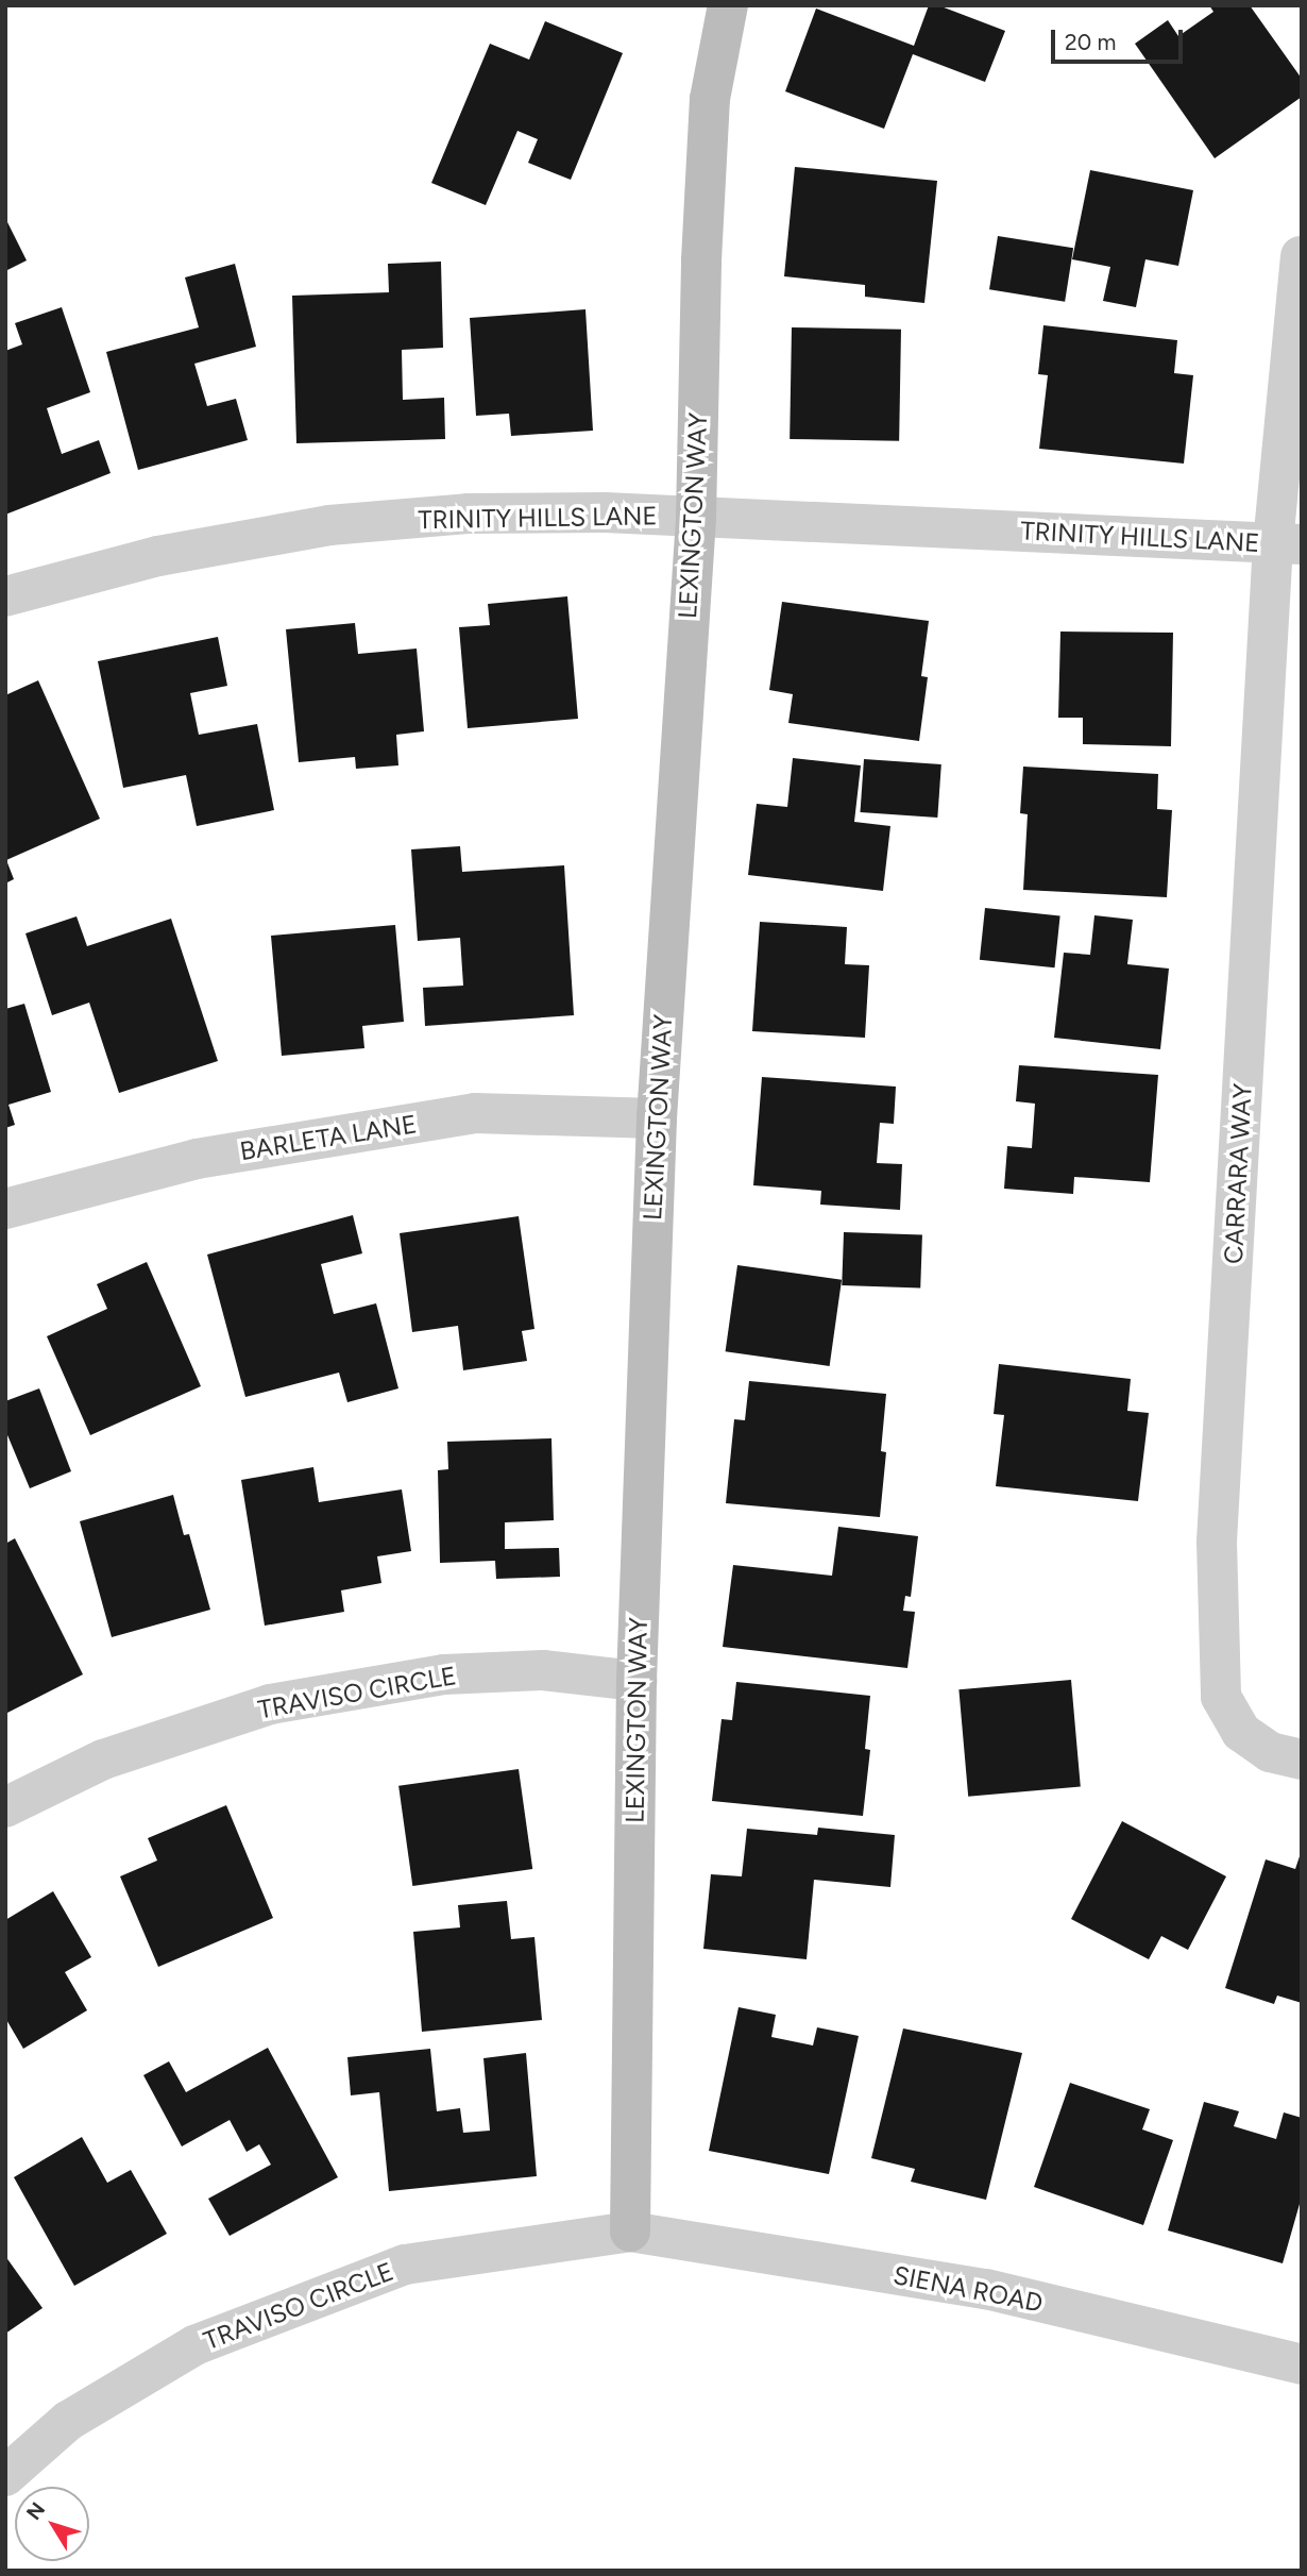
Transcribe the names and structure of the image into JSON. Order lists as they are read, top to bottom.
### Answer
{
  "streets": {
    "street": [
      "LEXINGTON WAY",
      "TRINITY HILLS LANE",
      "BARLETA LANE",
      "CARRARA WAY",
      "TRAVISO CIRCLE",
      "SIENA ROAD"
    ]
  },
  "crossings": [
    ["LEXINGTON WAY", "TRINITY HILLS LANE"],
    ["LEXINGTON WAY", "BARLETA LANE"],
    ["LEXINGTON WAY", "TRAVISO CIRCLE"],
    ["LEXINGTON WAY", "SIENA ROAD"],
    ["TRINITY HILLS LANE", "CARRARA WAY"],
    ["TRAVISO CIRCLE", "SIENA ROAD"]
  ],
  "scale_bar": "20 m",
  "north": "top left"
}
